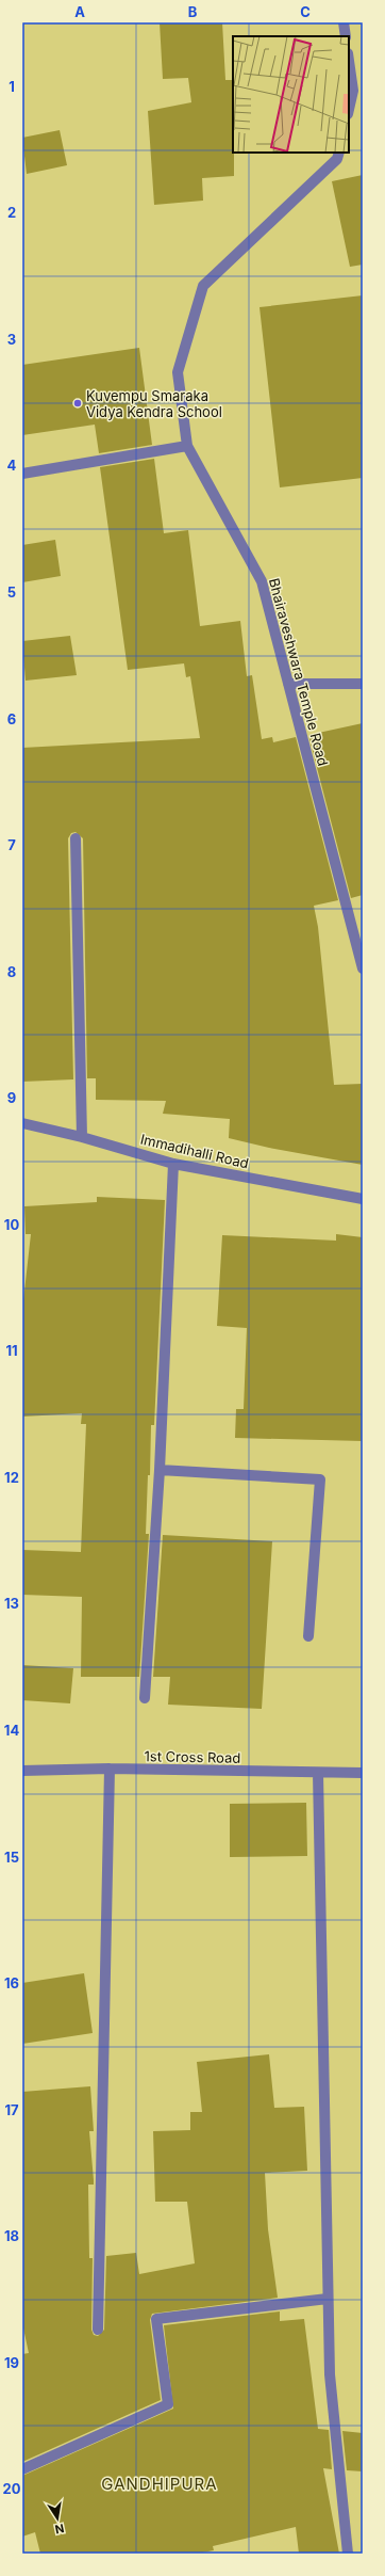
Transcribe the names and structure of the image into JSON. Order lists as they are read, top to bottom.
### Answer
{
  "streets": {
    "street": ["Bhairaveshwara Temple Road", "Immadihalli Road", "1st Cross Road"]
  },
  "districts": ["GANDHIPURA"],
  "places": ["Kuvempu Smaraka Vidya Kendra School"],
  "north": "bottom",
  "grid": {
    "columns": ["A", "B", "C"],
    "rows": [
      "1",
      "2",
      "3",
      "4",
      "5",
      "6",
      "7",
      "8",
      "9",
      "10",
      "11",
      "12",
      "13",
      "14",
      "15",
      "16",
      "17",
      "18",
      "19",
      "20"
    ]
  }
}
